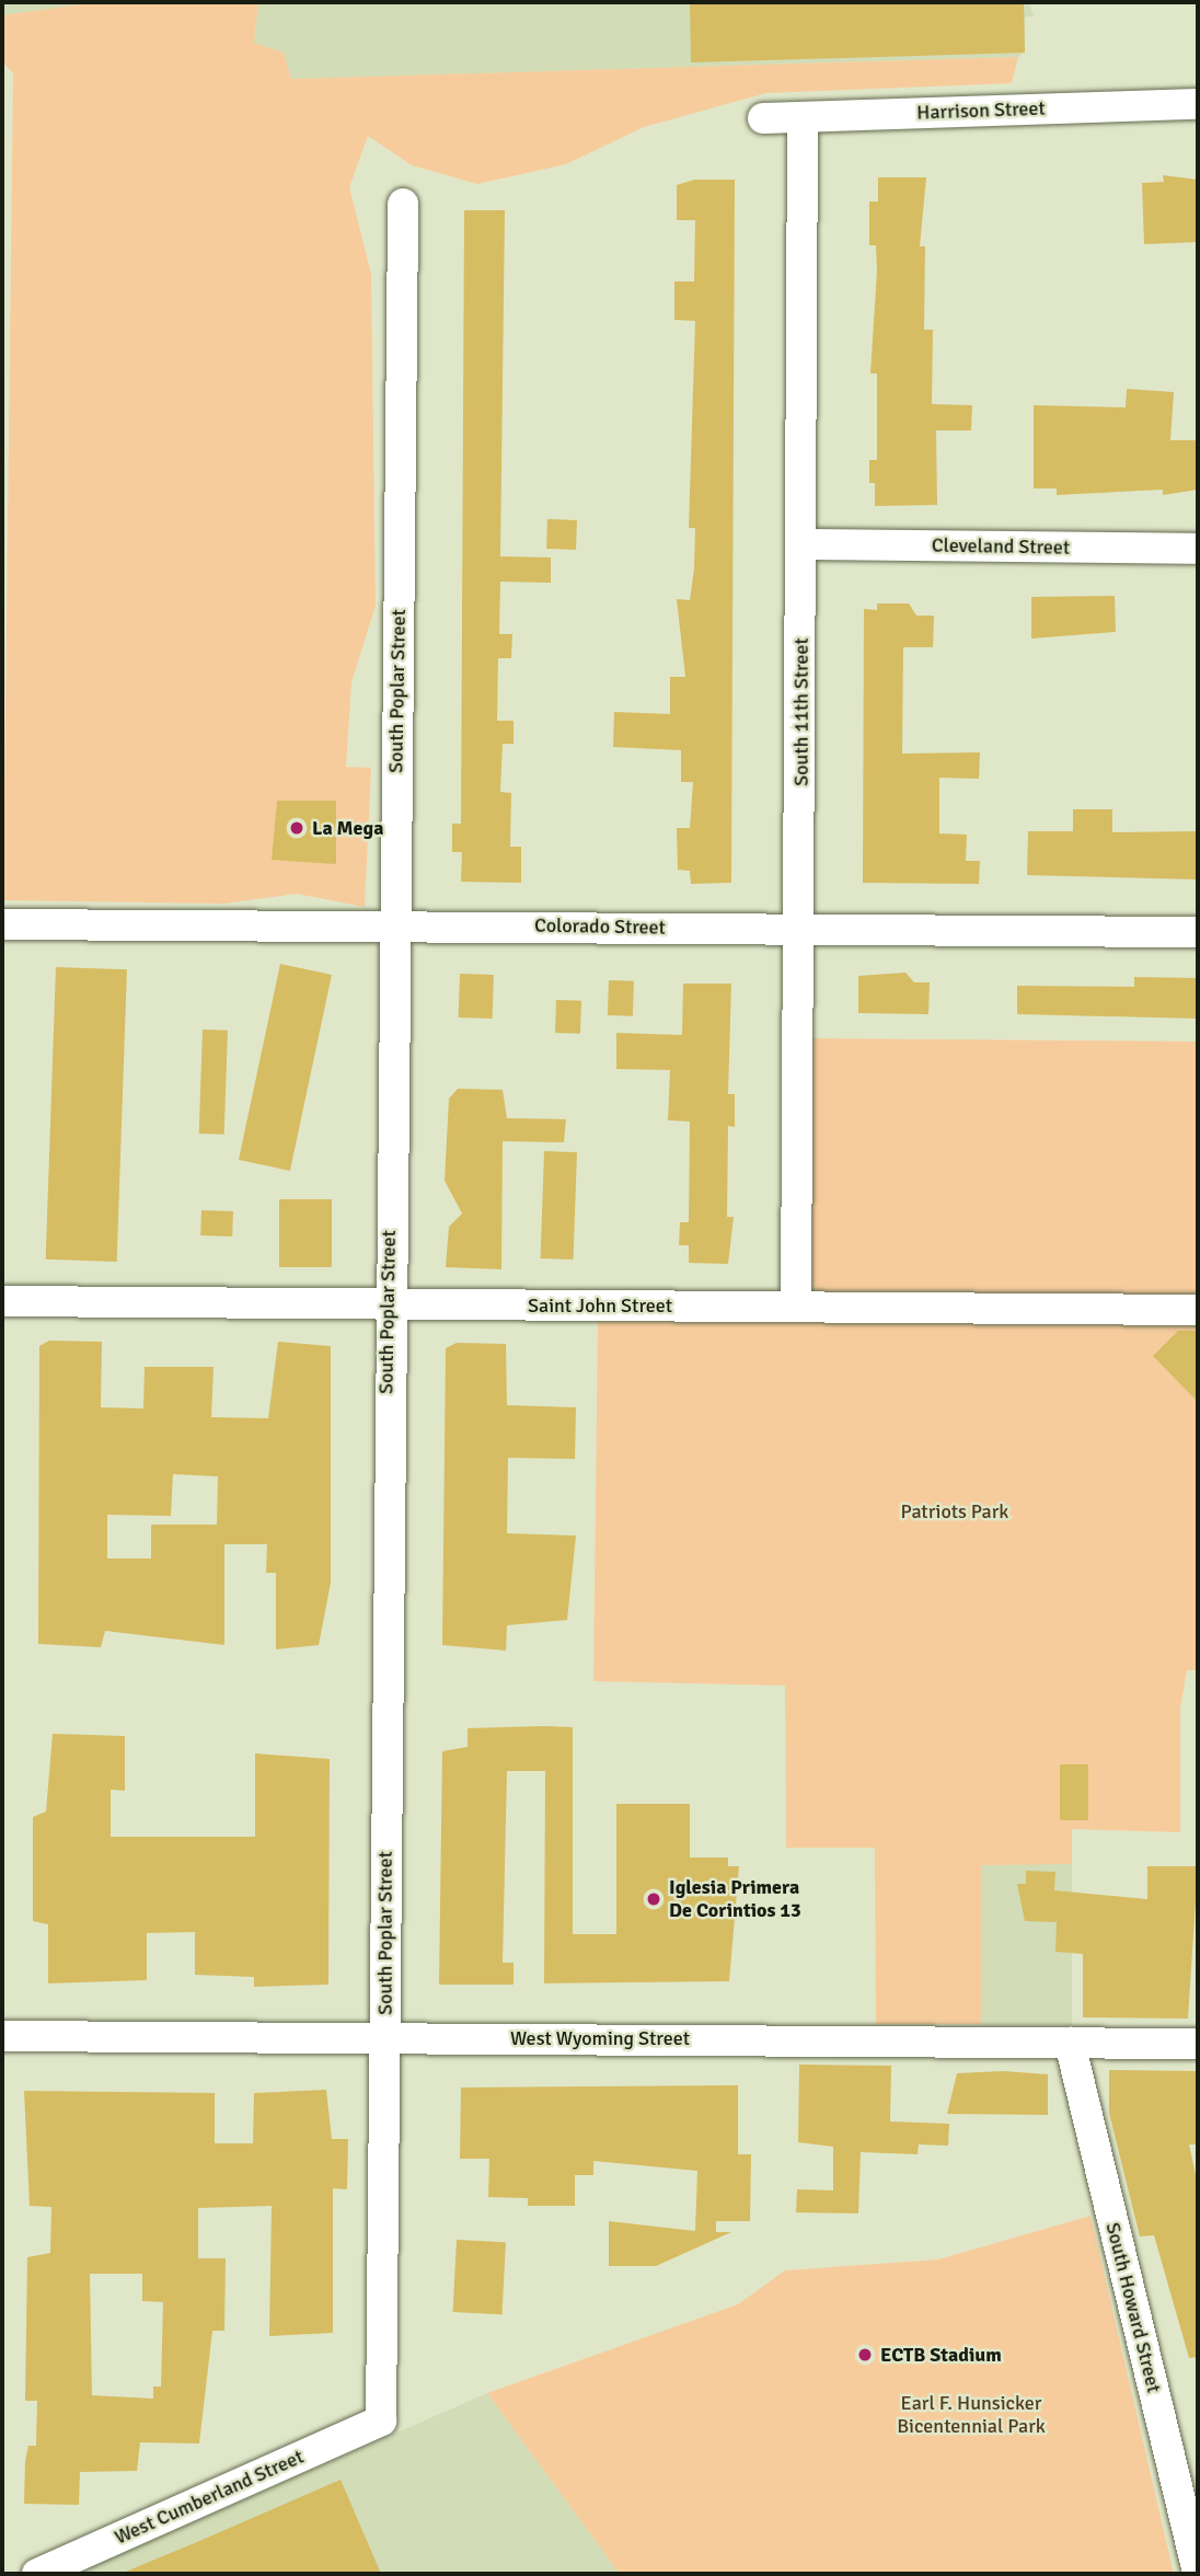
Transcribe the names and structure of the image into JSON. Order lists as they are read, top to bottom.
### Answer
{
  "streets": {
    "street": [
      "Harrison Street",
      "Cleveland Street",
      "South Poplar Street",
      "South 11th Street",
      "Colorado Street",
      "Saint John Street",
      "West Wyoming Street",
      "South Howard Street",
      "West Cumberland Street"
    ]
  },
  "crossings": [
    ["Harrison Street", "South 11th Street"],
    ["Cleveland Street", "South 11th Street"],
    ["South Poplar Street", "Colorado Street"],
    ["South Poplar Street", "Saint John Street"],
    ["South Poplar Street", "West Wyoming Street"],
    ["South Poplar Street", "West Cumberland Street"],
    ["South 11th Street", "Colorado Street"],
    ["South 11th Street", "Saint John Street"],
    ["West Wyoming Street", "South Howard Street"]
  ],
  "parks": ["Patriots Park", "Earl F. Hunsicker Bicentennial Park"],
  "places": ["La Mega", "Iglesia Primera De Corintios 13", "ECTB Stadium"]
}
